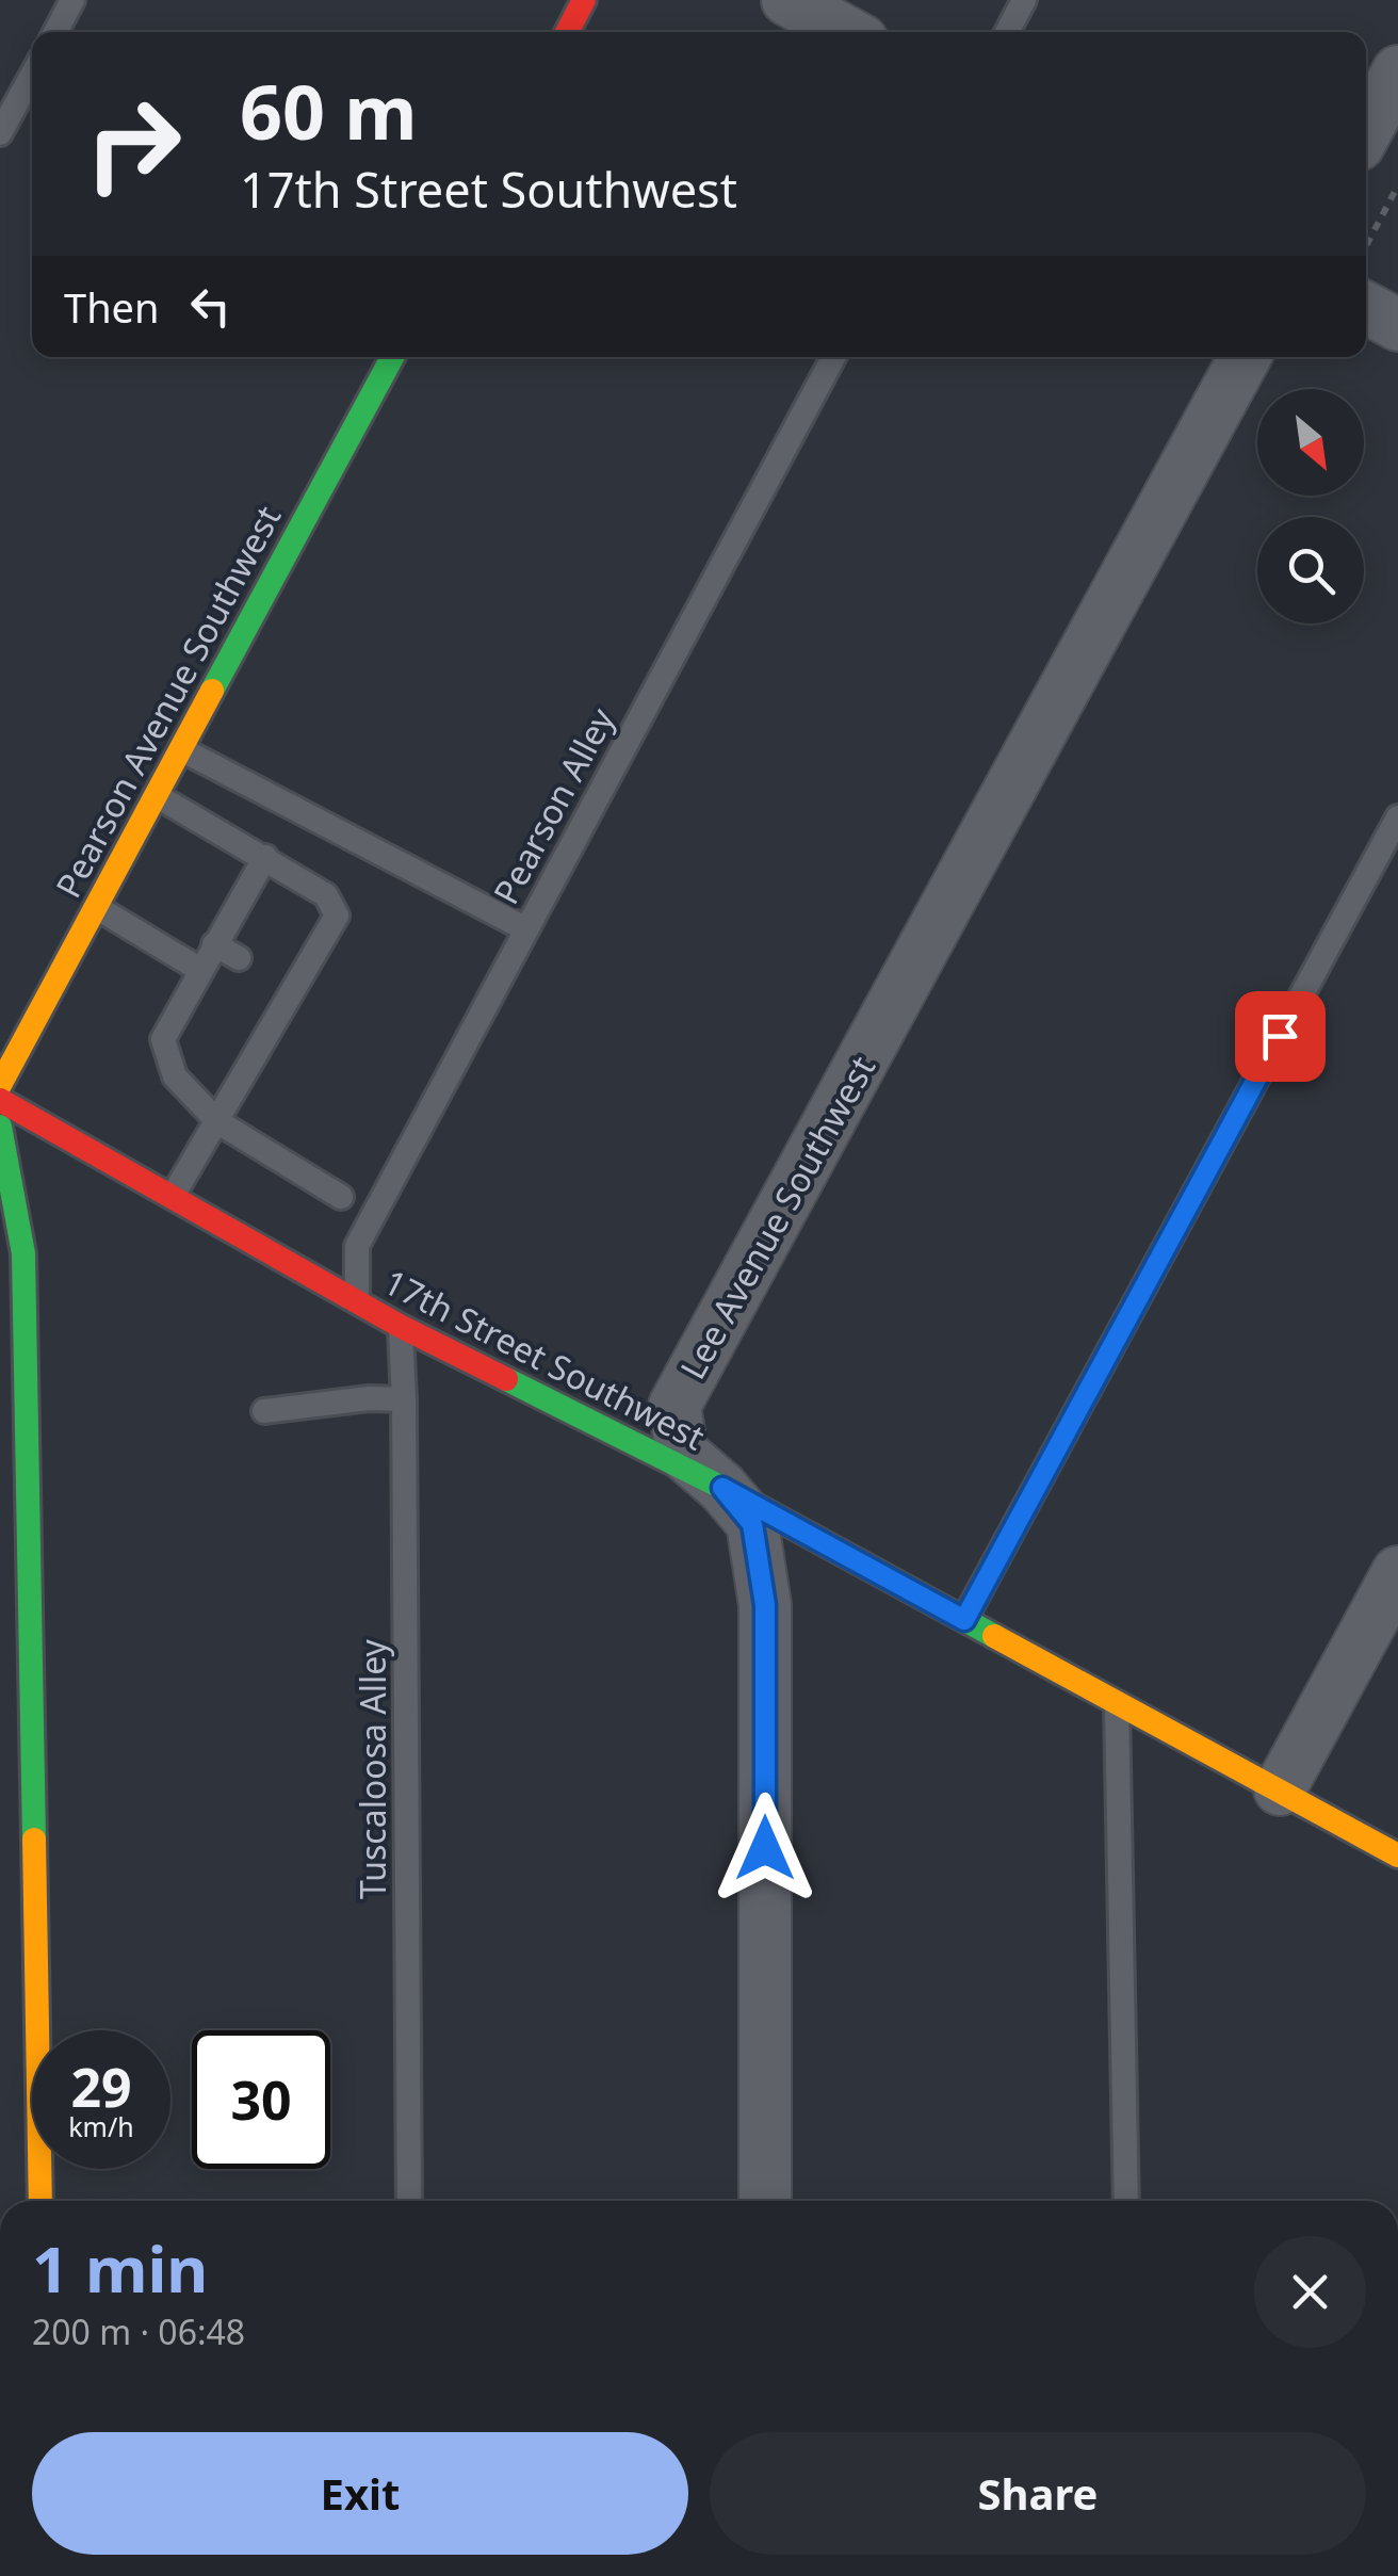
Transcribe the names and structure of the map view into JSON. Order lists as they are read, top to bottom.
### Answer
{
  "streets": {
    "street": ["Pearson Avenue Southwest", "Lee Avenue Southwest", "17th Street Southwest"],
    "lane": ["Pearson Alley", "Tuscaloosa Alley"]
  },
  "crossings": [
    ["Pearson Alley", "17th Street Southwest"],
    ["Lee Avenue Southwest", "17th Street Southwest"],
    ["17th Street Southwest", "Tuscaloosa Alley"]
  ],
  "north": "bottom right",
  "page": {
    "turn": ["60 m", "17th Street Southwest"],
    "then": "Then",
    "speed": "29 km/h",
    "limit": "30",
    "heading": ["1 min", "200 m · 06:48"],
    "buttons": ["Exit", "Share"]
  }
}
